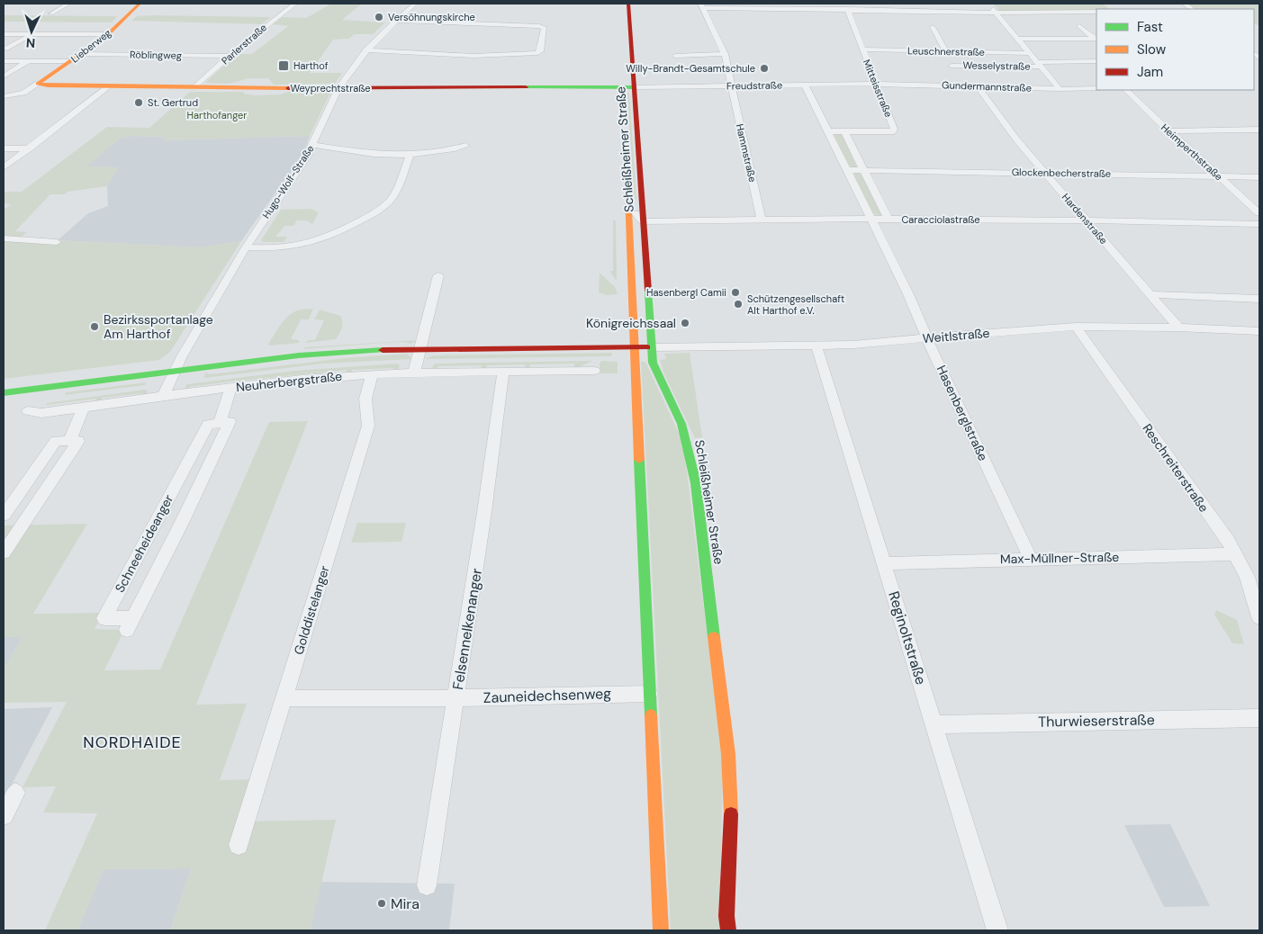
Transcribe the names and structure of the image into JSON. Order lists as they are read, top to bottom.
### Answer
{
  "streets": {
    "main road": [
      "Lieberweg",
      "Weyprechtstraße",
      "Schleißheimer Straße",
      "Neuherbergstraße"
    ],
    "street": [
      "Parlerstraße",
      "Leuschnerstraße",
      "Röblingweg",
      "Wesselystraße",
      "Freudstraße",
      "Gundermannstraße",
      "Mitteisstraße",
      "Heimperthstraße",
      "Hammstraße",
      "Glockenbecherstraße",
      "Hugo-Wolf-Straße",
      "Hardenstraße",
      "Caracciolastraße",
      "Weitlstraße",
      "Hasenberglstraße",
      "Reschreiterstraße",
      "Schneeheideanger",
      "Max-Müllner-Straße",
      "Golddistelanger",
      "Felsennelkenanger",
      "Reginoltstraße",
      "Zauneidechsenweg",
      "Thurwieserstraße"
    ]
  },
  "crossings": [
    ["Parlerstraße", "Röblingweg"],
    ["Parlerstraße", "Weyprechtstraße"],
    ["Lieberweg", "Röblingweg"],
    ["Lieberweg", "Weyprechtstraße"],
    ["Leuschnerstraße", "Mitteisstraße"],
    ["Freudstraße", "Gundermannstraße"],
    ["Freudstraße", "Weyprechtstraße"],
    ["Freudstraße", "Mitteisstraße"],
    ["Freudstraße", "Schleißheimer Straße"],
    ["Freudstraße", "Hammstraße"],
    ["Freudstraße", "Hasenberglstraße"],
    ["Gundermannstraße", "Mitteisstraße"],
    ["Gundermannstraße", "Hardenstraße"],
    ["Weyprechtstraße", "Schleißheimer Straße"],
    ["Weyprechtstraße", "Hugo-Wolf-Straße"],
    ["Mitteisstraße", "Hasenberglstraße"],
    ["Schleißheimer Straße", "Caracciolastraße"],
    ["Schleißheimer Straße", "Weitlstraße"],
    ["Schleißheimer Straße", "Neuherbergstraße"],
    ["Schleißheimer Straße", "Zauneidechsenweg"],
    ["Heimperthstraße", "Glockenbecherstraße"],
    ["Hammstraße", "Caracciolastraße"],
    ["Glockenbecherstraße", "Hardenstraße"],
    ["Hugo-Wolf-Straße", "Neuherbergstraße"],
    ["Hardenstraße", "Caracciolastraße"],
    ["Hardenstraße", "Weitlstraße"],
    ["Caracciolastraße", "Hasenberglstraße"],
    ["Weitlstraße", "Neuherbergstraße"],
    ["Weitlstraße", "Hasenberglstraße"],
    ["Weitlstraße", "Reschreiterstraße"],
    ["Weitlstraße", "Reginoltstraße"],
    ["Neuherbergstraße", "Golddistelanger"],
    ["Neuherbergstraße", "Felsennelkenanger"],
    ["Hasenberglstraße", "Max-Müllner-Straße"],
    ["Reschreiterstraße", "Max-Müllner-Straße"],
    ["Max-Müllner-Straße", "Reginoltstraße"],
    ["Golddistelanger", "Zauneidechsenweg"],
    ["Felsennelkenanger", "Zauneidechsenweg"],
    ["Reginoltstraße", "Thurwieserstraße"]
  ],
  "districts": ["NORDHAIDE"],
  "parks": ["Harthofanger"],
  "places": {
    "other": [
      "Versöhnungskirche",
      "Willy-Brandt-Gesamtschule",
      "St. Gertrud",
      "Hasenbergl Camii",
      "Schützengesellschaft Alt Harthof e.V.",
      "Königreichssaal",
      "Bezirkssportanlage Am Harthof",
      "Mira"
    ],
    "transit": ["Harthof"]
  },
  "legend": ["Fast", "Slow", "Jam"],
  "north": "bottom"
}
